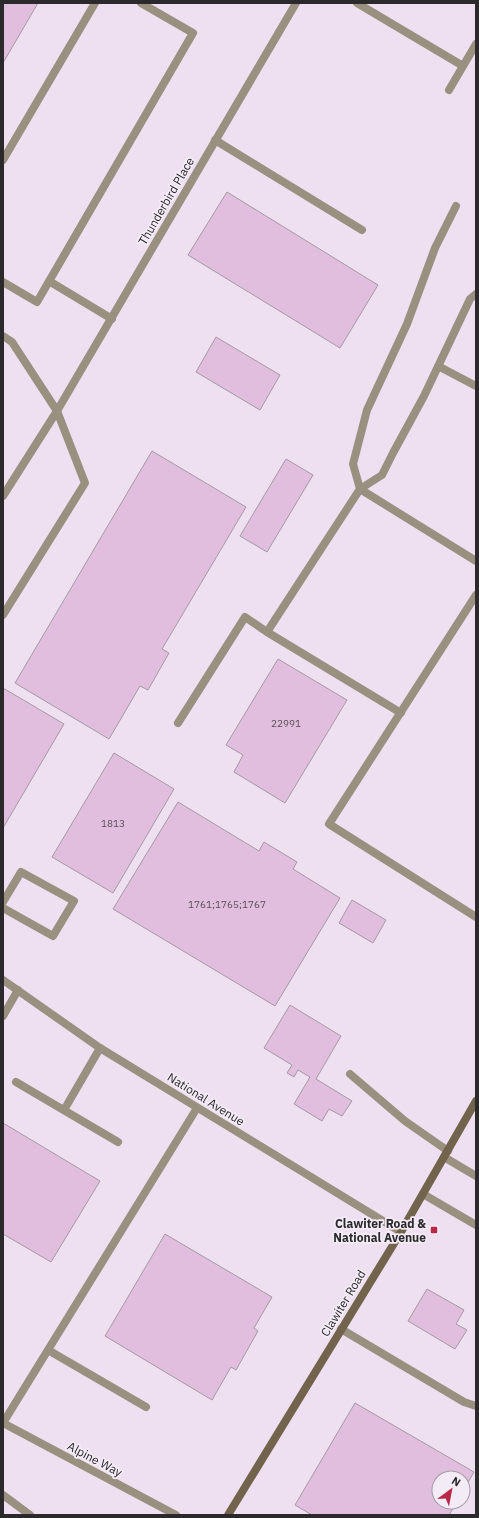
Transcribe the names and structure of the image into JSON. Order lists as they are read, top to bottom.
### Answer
{
  "streets": {
    "main road": ["Clawiter Road"],
    "street": ["Thunderbird Place", "National Avenue", "Alpine Way"]
  },
  "crossings": [
    ["National Avenue", "Clawiter Road"]
  ],
  "places": {
    "transit": ["Clawiter Road & National Avenue"]
  },
  "house_numbers": ["22991", "1813", "1761;1765;1767"],
  "north": "top right"
}
